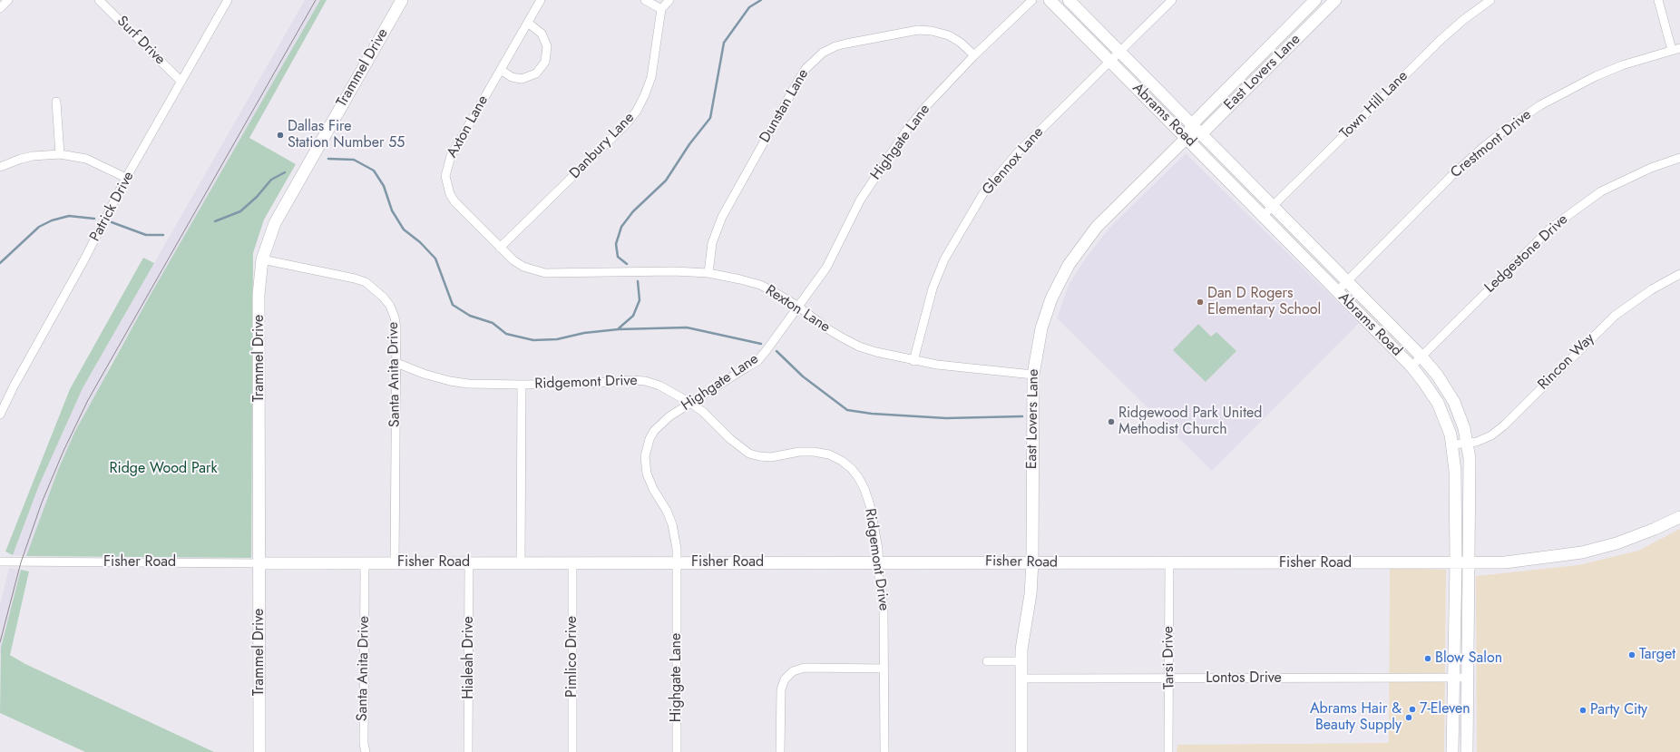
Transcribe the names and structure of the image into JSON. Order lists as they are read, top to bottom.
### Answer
{
  "streets": {
    "street": [
      "Surf Drive",
      "Trammel Drive",
      "East Lovers Lane",
      "Town Hill Lane",
      "Dunstan Lane",
      "Abrams Road",
      "Axton Lane",
      "Highgate Lane",
      "Crestmont Drive",
      "Danbury Lane",
      "Glennox Lane",
      "Patrick Drive",
      "Ledgestone Drive",
      "Rexton Lane",
      "Rincon Way",
      "Santa Anita Drive",
      "Ridgemont Drive",
      "Fisher Road",
      "Pimlico Drive",
      "Hialeah Drive",
      "Tarsi Drive",
      "Lontos Drive"
    ]
  },
  "crossings": [
    ["Surf Drive", "Patrick Drive"],
    ["Trammel Drive", "Santa Anita Drive"],
    ["Trammel Drive", "Fisher Road"],
    ["East Lovers Lane", "Abrams Road"],
    ["East Lovers Lane", "Rexton Lane"],
    ["East Lovers Lane", "Fisher Road"],
    ["East Lovers Lane", "Lontos Drive"],
    ["Town Hill Lane", "Abrams Road"],
    ["Dunstan Lane", "Highgate Lane"],
    ["Dunstan Lane", "Rexton Lane"],
    ["Abrams Road", "Crestmont Drive"],
    ["Abrams Road", "Glennox Lane"],
    ["Abrams Road", "Ledgestone Drive"],
    ["Abrams Road", "Rincon Way"],
    ["Abrams Road", "Fisher Road"],
    ["Abrams Road", "Lontos Drive"],
    ["Axton Lane", "Danbury Lane"],
    ["Axton Lane", "Rexton Lane"],
    ["Highgate Lane", "Rexton Lane"],
    ["Highgate Lane", "Ridgemont Drive"],
    ["Highgate Lane", "Fisher Road"],
    ["Danbury Lane", "Rexton Lane"],
    ["Glennox Lane", "Rexton Lane"],
    ["Santa Anita Drive", "Ridgemont Drive"],
    ["Santa Anita Drive", "Fisher Road"],
    ["Ridgemont Drive", "Fisher Road"],
    ["Fisher Road", "Pimlico Drive"],
    ["Fisher Road", "Hialeah Drive"],
    ["Fisher Road", "Tarsi Drive"],
    ["Tarsi Drive", "Lontos Drive"]
  ],
  "parks": ["Ridge Wood Park"],
  "places": [
    "Dallas Fire Station Number 55",
    "Dan D Rogers Elementary School",
    "Ridgewood Park United Methodist Church",
    "Target",
    "Blow Salon",
    "7-Eleven",
    "Party City",
    "Abrams Hair & Beauty Supply"
  ]
}
